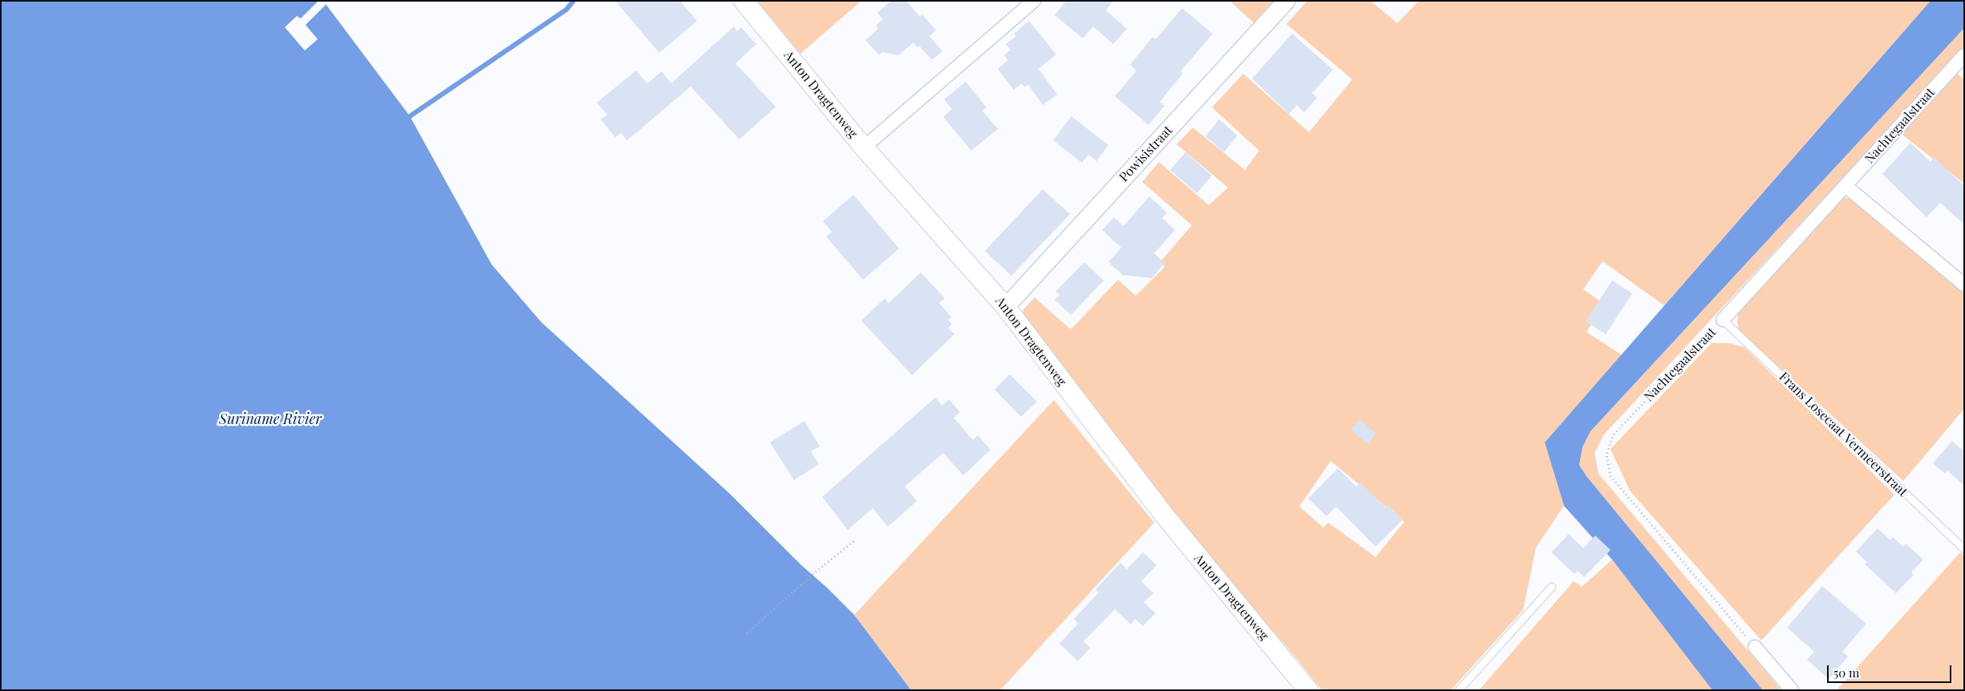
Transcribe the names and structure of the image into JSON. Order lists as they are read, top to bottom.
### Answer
{
  "streets": {
    "main road": ["Anton Dragtenweg"],
    "street": ["Nachtegaalstraat", "Powisistraat"],
    "lane": ["Frans Losecaat Vermeerstraat"]
  },
  "crossings": [
    ["Anton Dragtenweg", "Powisistraat"],
    ["Nachtegaalstraat", "Frans Losecaat Vermeerstraat"]
  ],
  "water": ["Suriname Rivier"],
  "scale_bar": "50 m"
}
